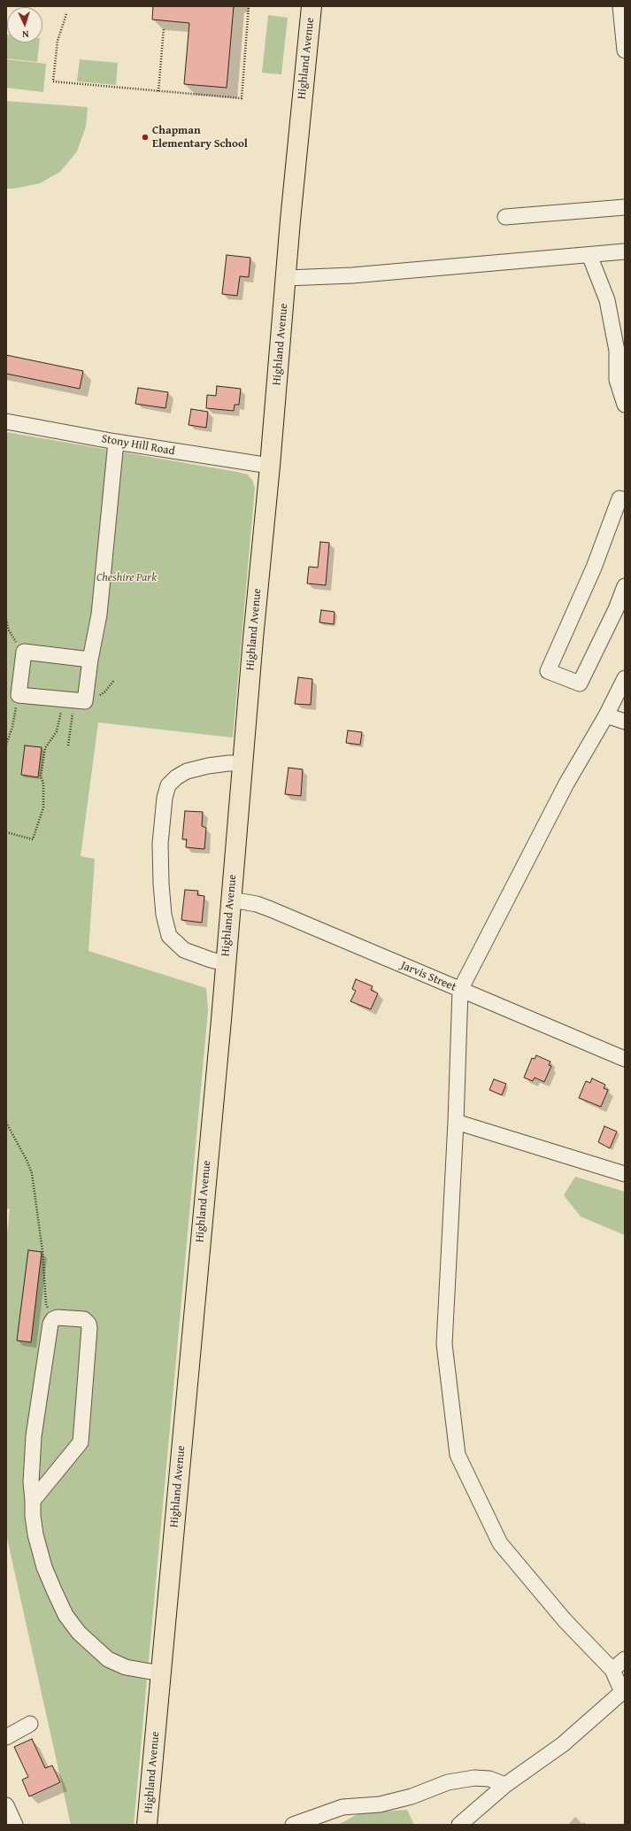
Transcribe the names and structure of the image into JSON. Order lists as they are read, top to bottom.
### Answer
{
  "streets": {
    "highway": ["Highland Avenue"],
    "street": ["Stony Hill Road", "Jarvis Street"]
  },
  "crossings": [
    ["Highland Avenue", "Stony Hill Road"],
    ["Highland Avenue", "Jarvis Street"]
  ],
  "parks": ["Cheshire Park"],
  "places": ["Chapman Elementary School"],
  "north": "bottom"
}
